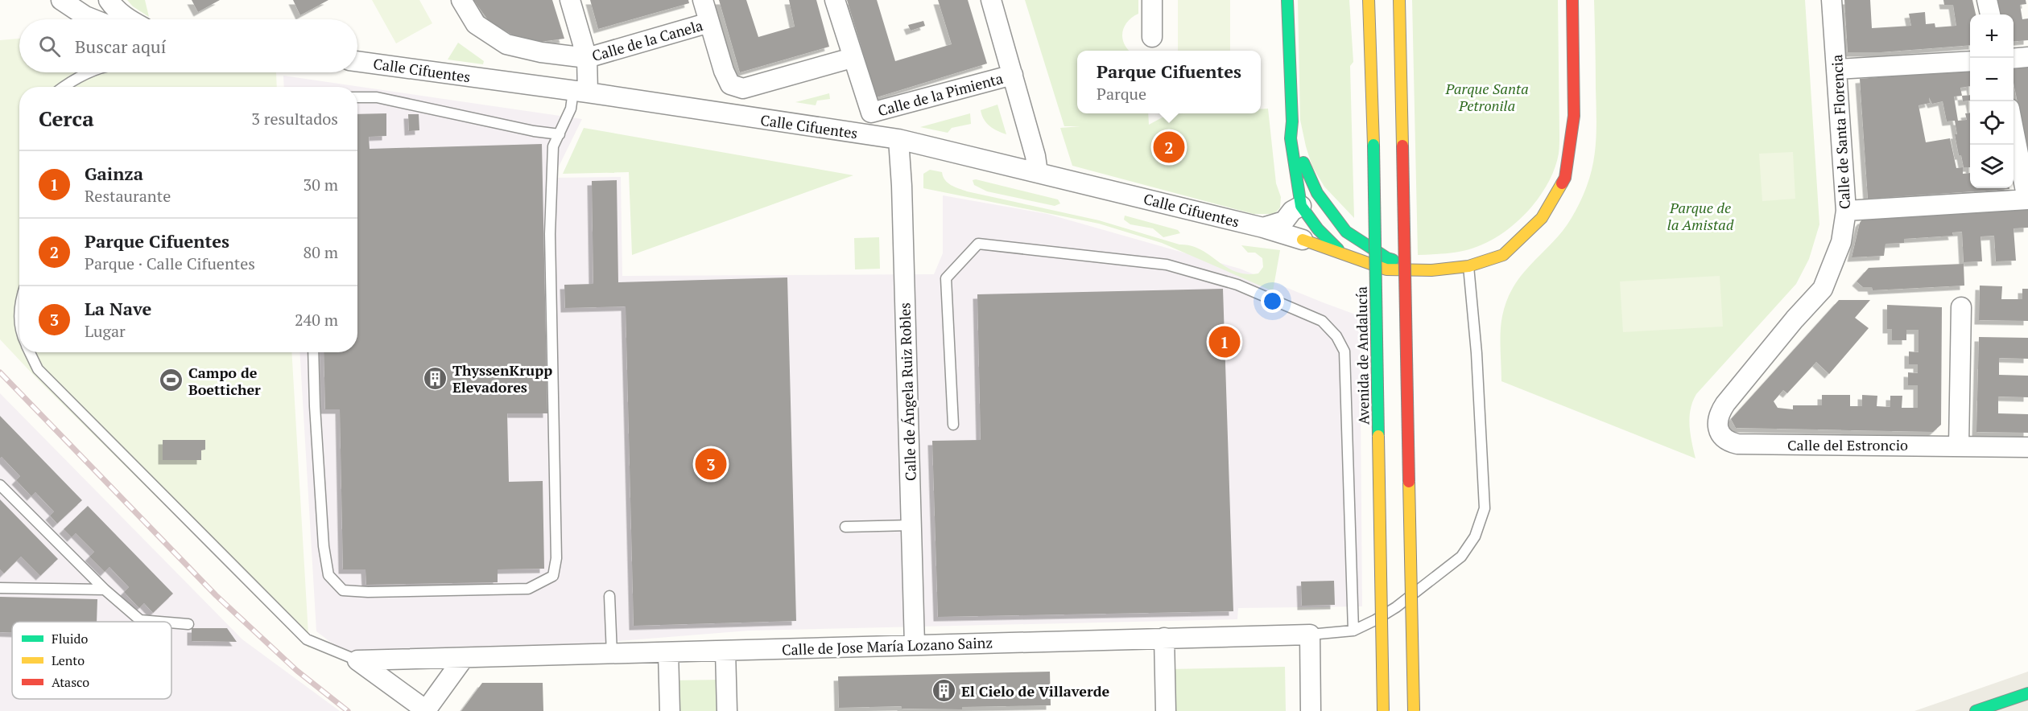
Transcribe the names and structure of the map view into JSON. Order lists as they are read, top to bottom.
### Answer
{
  "streets": {
    "main road": ["Avenida de Andalucía"],
    "street": [
      "Calle de la Canela",
      "Calle Cifuentes",
      "Calle de la Pimienta",
      "Calle de Santa Florencia",
      "Calle de Ángela Ruiz Robles",
      "Calle del Estroncio",
      "Calle de Jose María Lozano Sainz"
    ]
  },
  "crossings": [
    ["Calle Cifuentes", "Calle de Ángela Ruiz Robles"],
    ["Calle de Santa Florencia", "Calle del Estroncio"],
    ["Calle de Ángela Ruiz Robles", "Calle de Jose María Lozano Sainz"]
  ],
  "parks": ["Parque Santa Petronila", "Parque de la Amistad"],
  "places": {
    "building": ["ThyssenKrupp Elevadores", "El Cielo de Villaverde"],
    "sports": ["Campo de Boetticher"]
  },
  "legend": ["Fluido", "Lento", "Atasco"],
  "page": {
    "map_buttons": ["+", "−"],
    "search": "Buscar aquí",
    "popup": ["Parque Cifuentes", "Parque"],
    "heading": ["Cerca", "3 resultados"],
    "pins": ["2", "1", "3"],
    "list": [
      {
        "mark": "1",
        "name": "Gainza",
        "note": "Restaurante",
        "value": "30 m"
      },
      {
        "mark": "2",
        "name": "Parque Cifuentes",
        "note": "Parque · Calle Cifuentes",
        "value": "80 m"
      },
      {
        "mark": "3",
        "name": "La Nave",
        "note": "Lugar",
        "value": "240 m"
      }
    ]
  }
}
